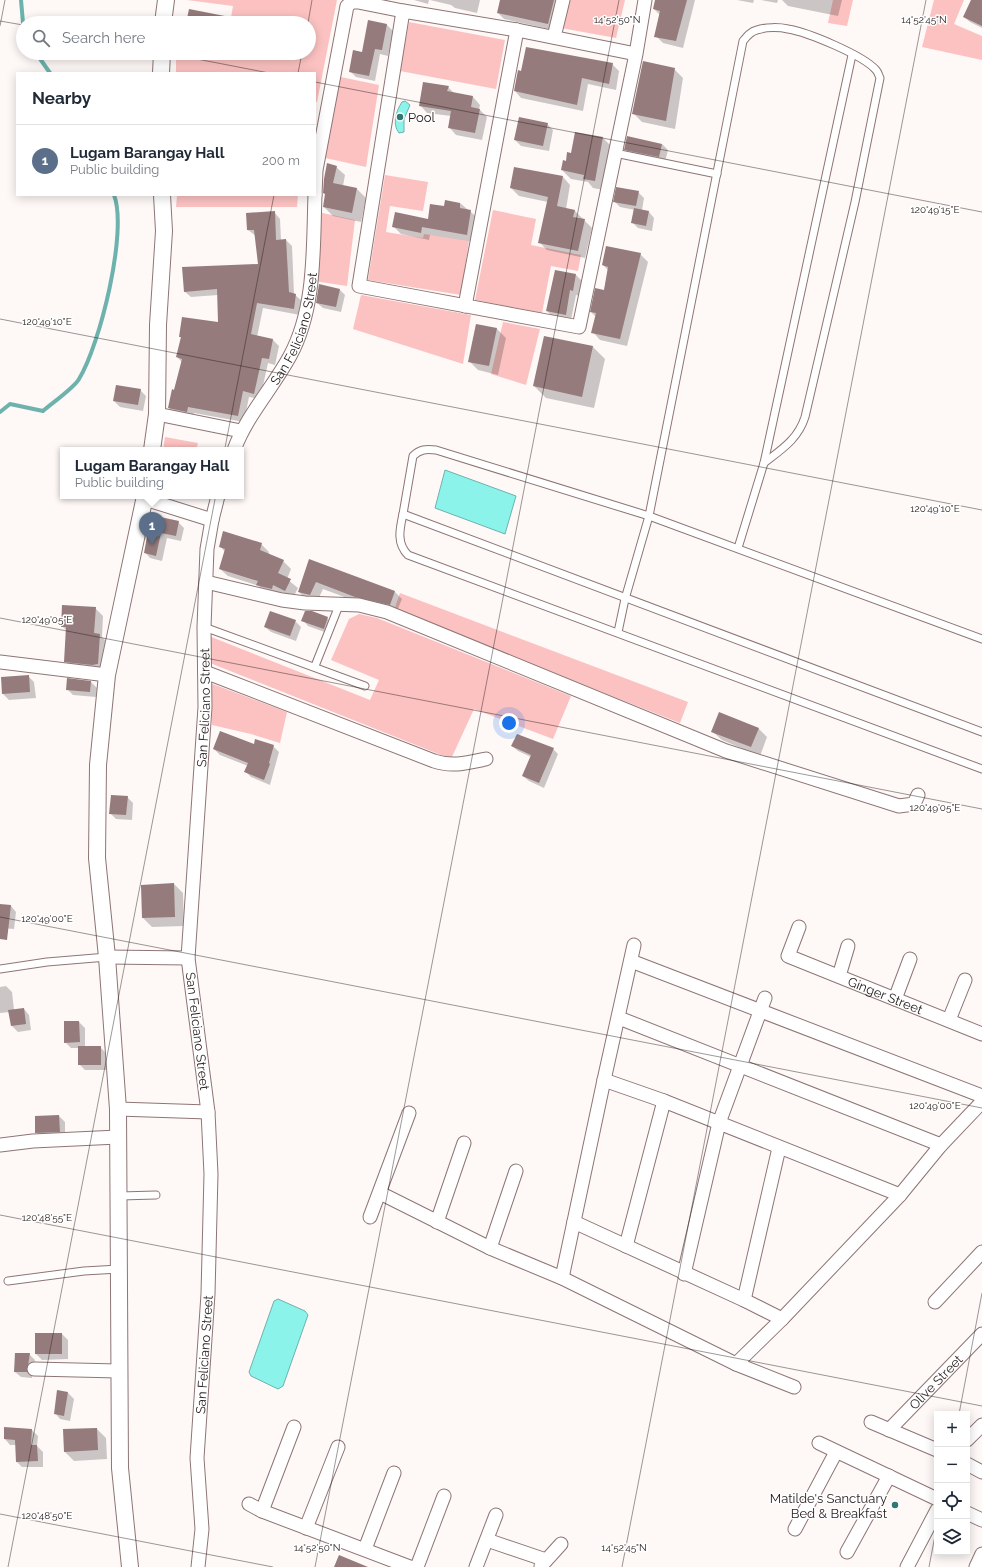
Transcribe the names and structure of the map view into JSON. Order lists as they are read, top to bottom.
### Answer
{
  "streets": {
    "street": ["San Feliciano Street", "Ginger Street", "Olive Street"]
  },
  "places": ["Pool", "Matilde's Sanctuary Bed & Breakfast"],
  "page": {
    "search": "Search here",
    "heading": "Nearby",
    "list": [
      {
        "mark": "1",
        "name": "Lugam Barangay Hall",
        "note": "Public building",
        "value": "200 m"
      }
    ],
    "popup": ["Lugam Barangay Hall", "Public building"],
    "pins": "1",
    "map_buttons": ["+", "−"]
  },
  "coordinates": [
    "14°52'50\"N",
    "14°52'45\"N",
    "120°49'15\"E",
    "120°49'10\"E",
    "120°49'05\"E",
    "120°49'00\"E",
    "120°48'55\"E",
    "120°48'50\"E"
  ]
}
